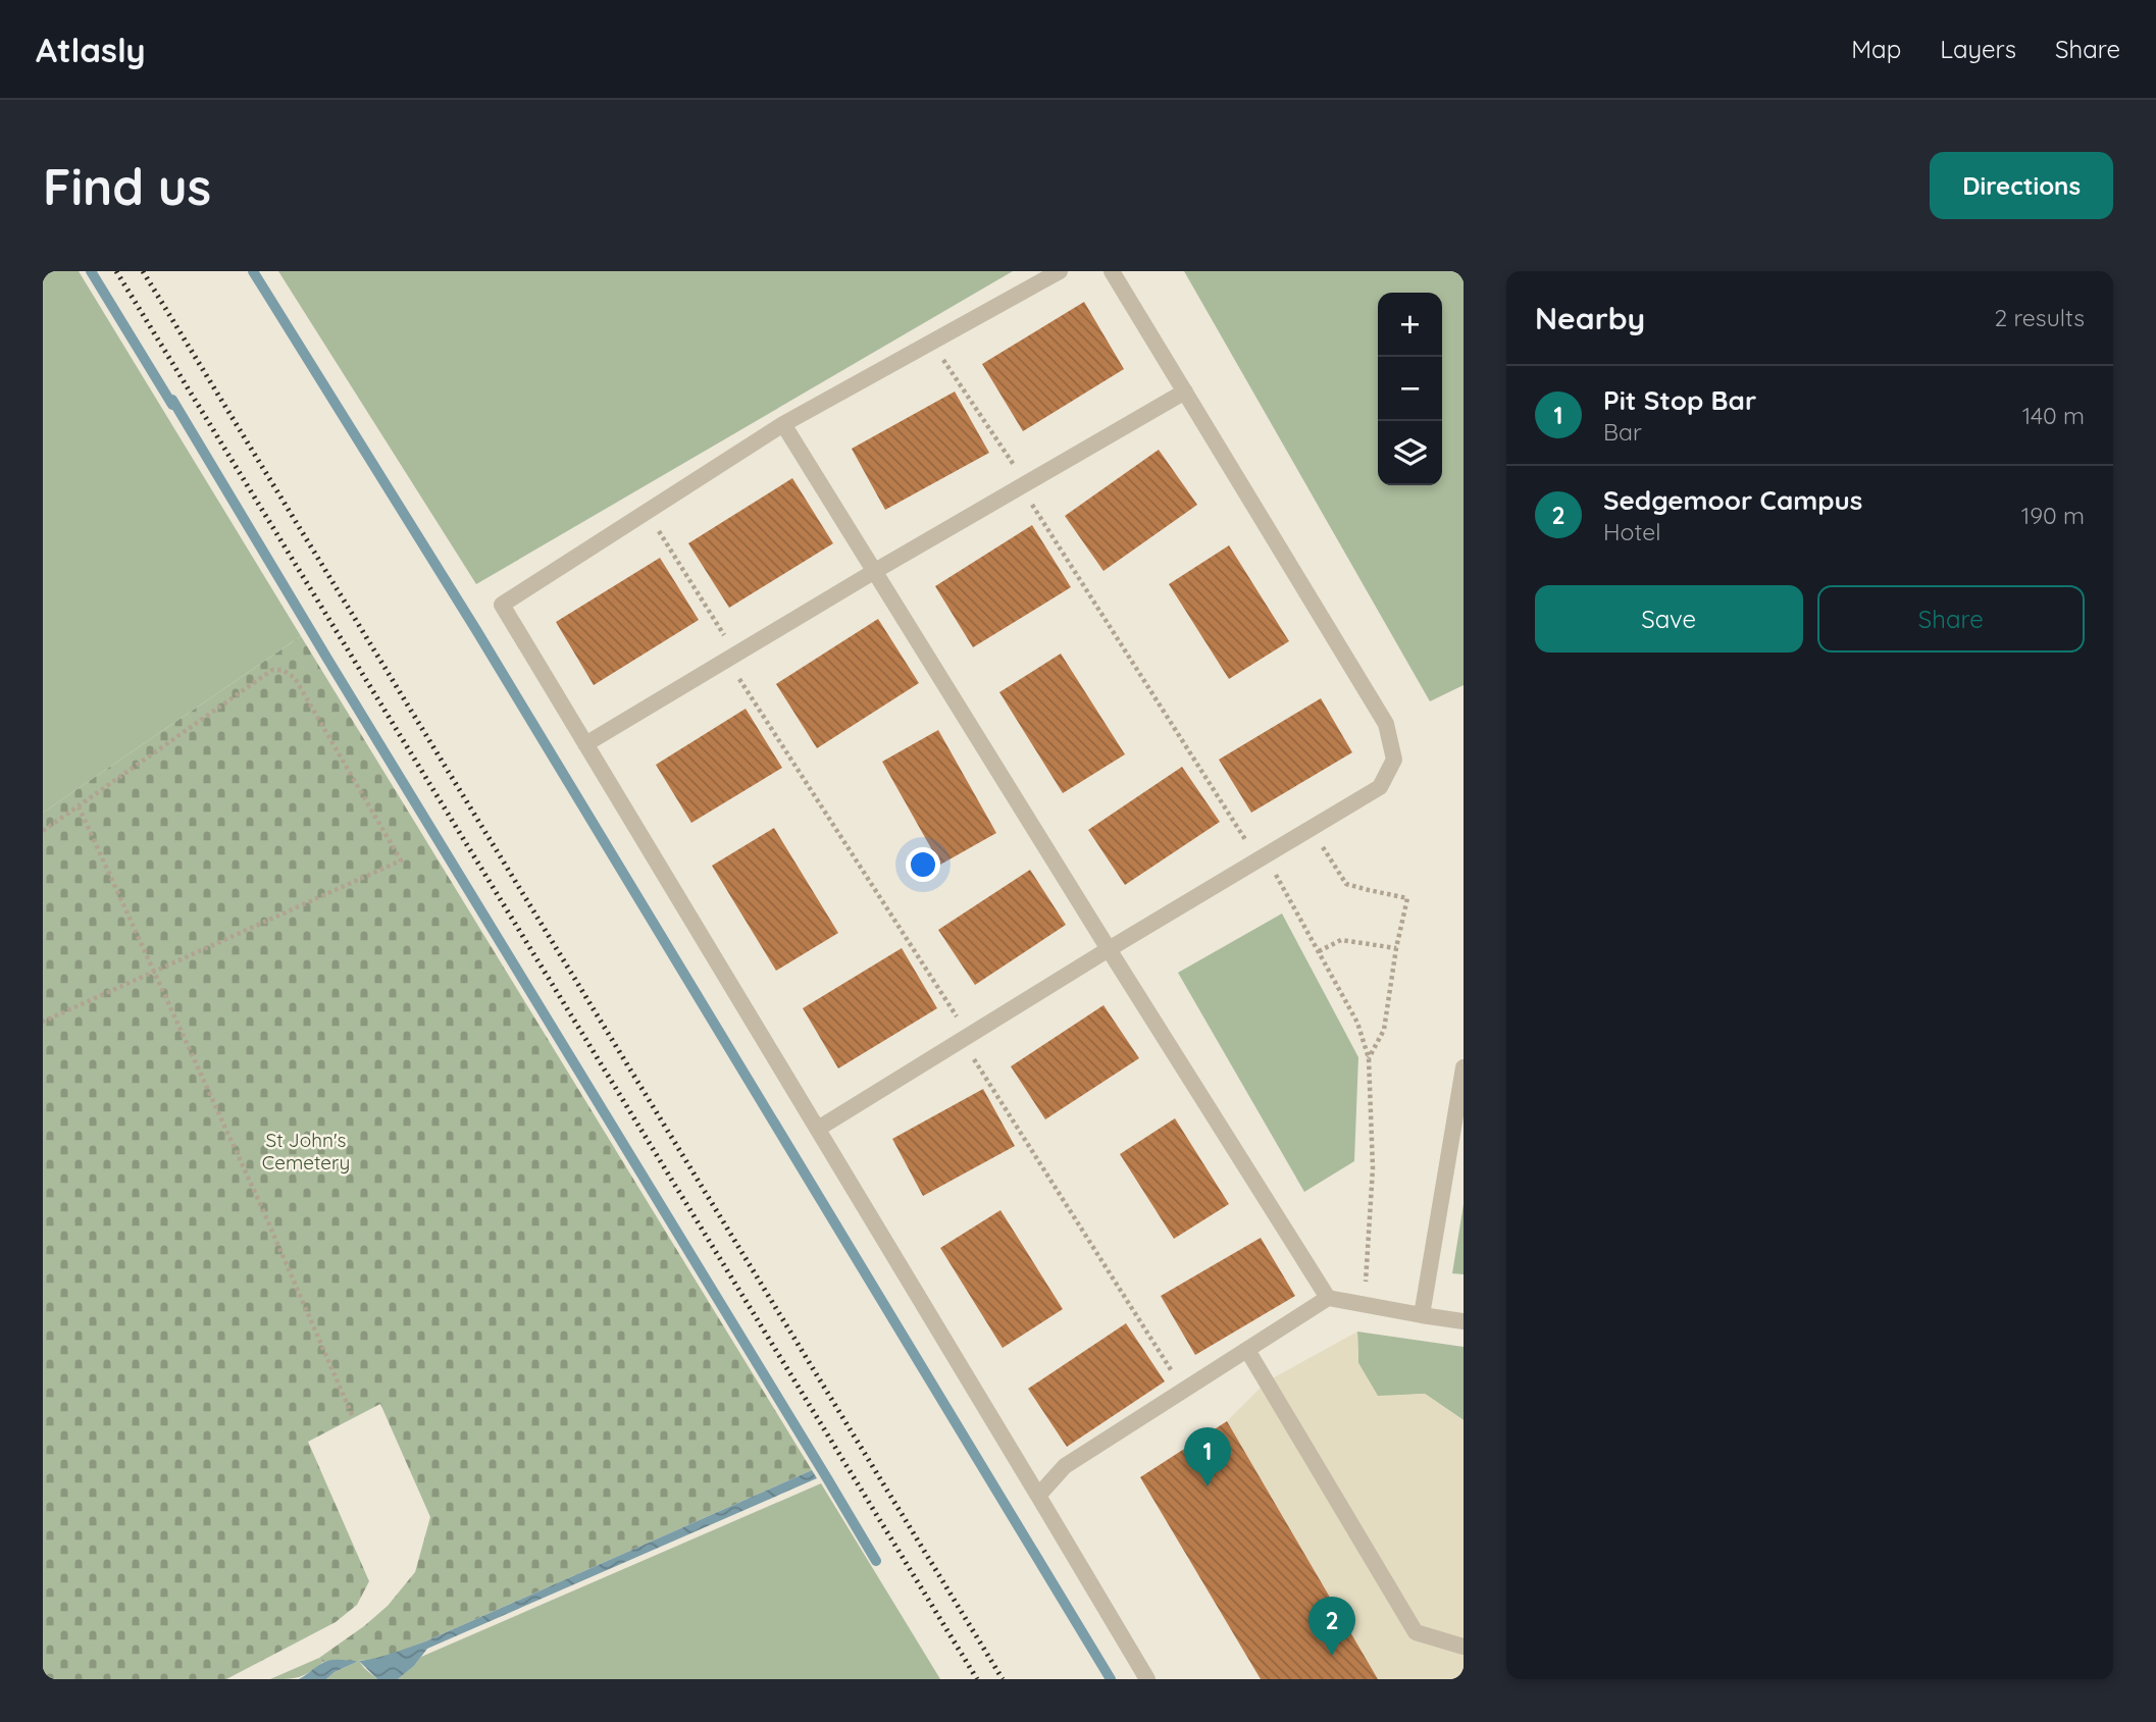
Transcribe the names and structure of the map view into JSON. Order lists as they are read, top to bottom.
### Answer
{
  "parks": ["St John's Cemetery"],
  "page": {
    "header": "Atlasly",
    "nav": ["Map", "Layers", "Share"],
    "buttons": [
      "Directions",
      ["Save", "Share"]
    ],
    "title": "Find us",
    "heading": ["Nearby", "2 results"],
    "map_buttons": ["+", "−"],
    "list": [
      {
        "mark": "1",
        "name": "Pit Stop Bar",
        "note": "Bar",
        "value": "140 m"
      },
      {
        "mark": "2",
        "name": "Sedgemoor Campus",
        "note": "Hotel",
        "value": "190 m"
      }
    ],
    "pins": ["1", "2"]
  }
}
